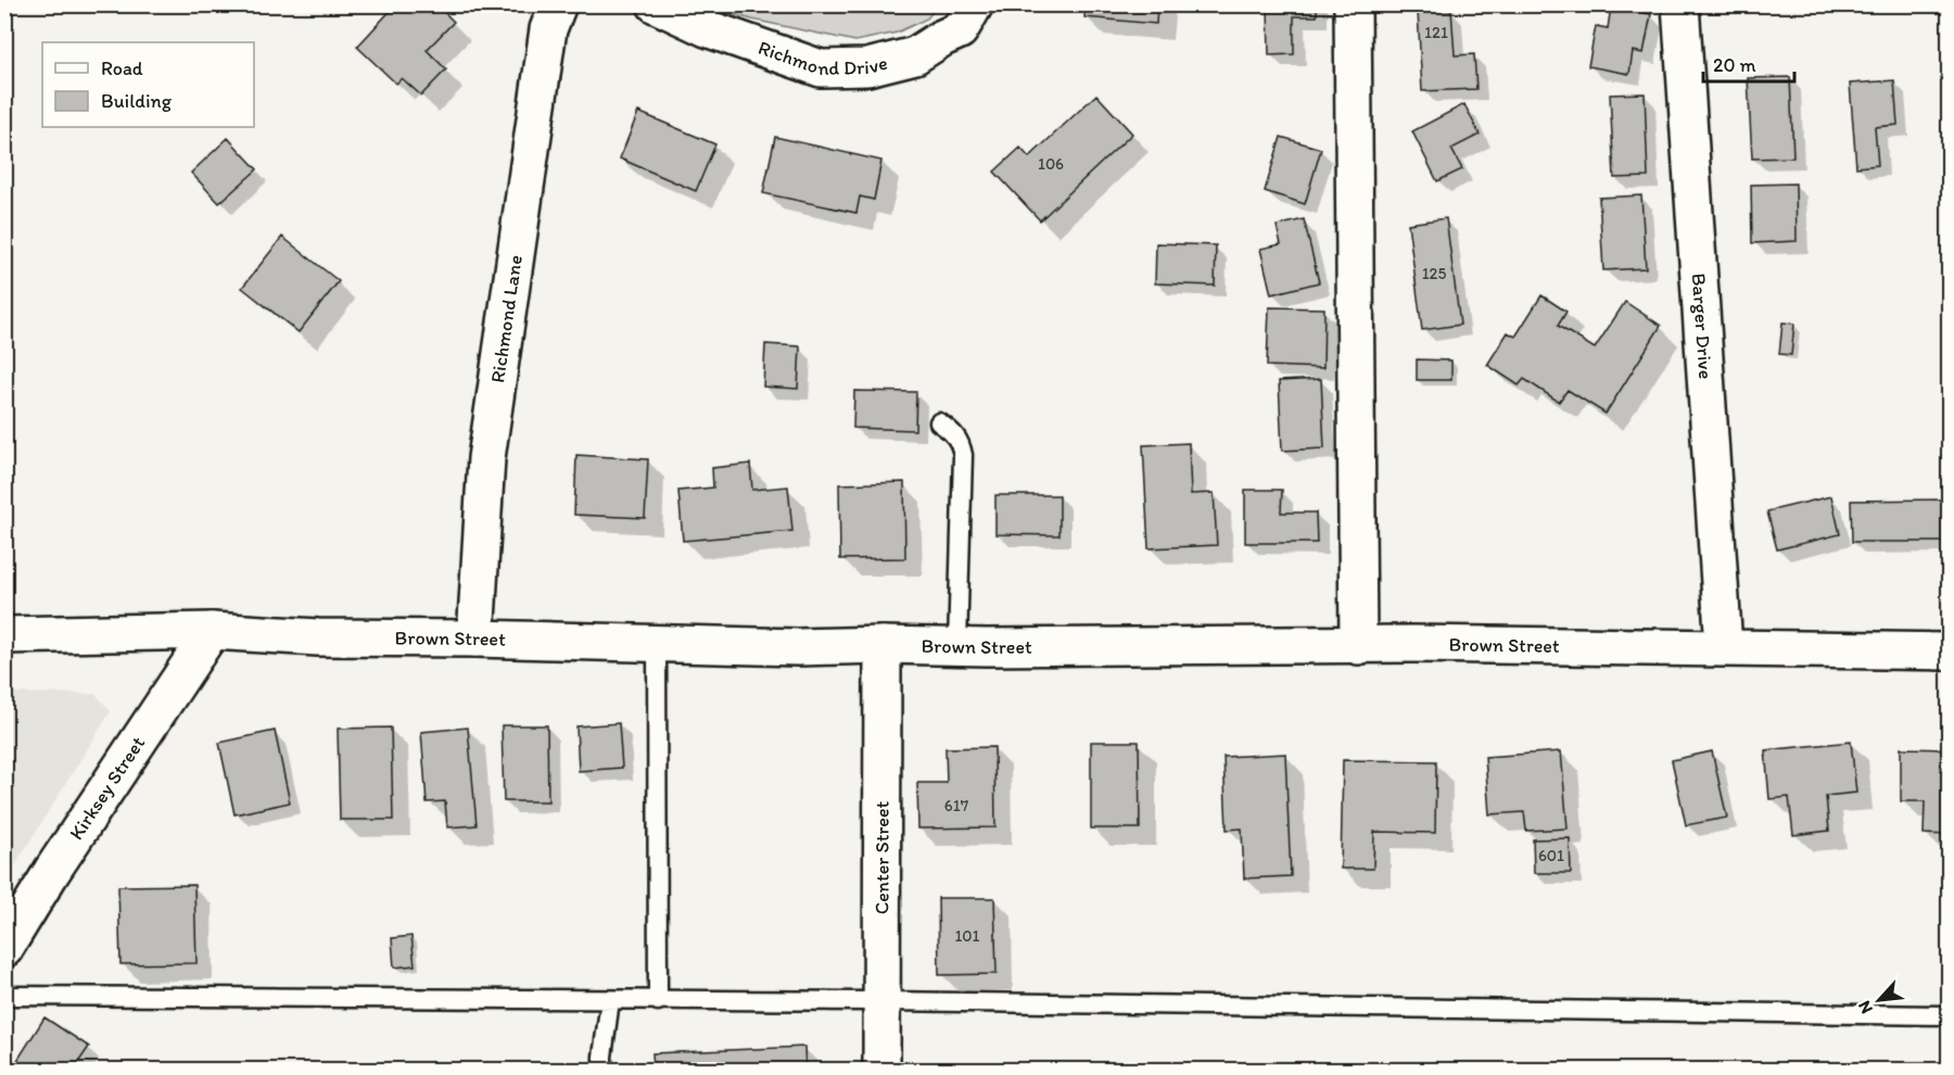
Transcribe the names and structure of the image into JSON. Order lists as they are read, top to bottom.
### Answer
{
  "streets": {
    "street": [
      "Richmond Drive",
      "Richmond Lane",
      "Barger Drive",
      "Brown Street",
      "Kirksey Street",
      "Center Street"
    ]
  },
  "crossings": [
    ["Richmond Lane", "Brown Street"],
    ["Barger Drive", "Brown Street"],
    ["Brown Street", "Kirksey Street"],
    ["Brown Street", "Center Street"]
  ],
  "house_numbers": [
    "121",
    "106",
    "125",
    "617",
    "601",
    "101"
  ],
  "legend": ["Road", "Building"],
  "scale_bar": "20 m",
  "north": "bottom left"
}
